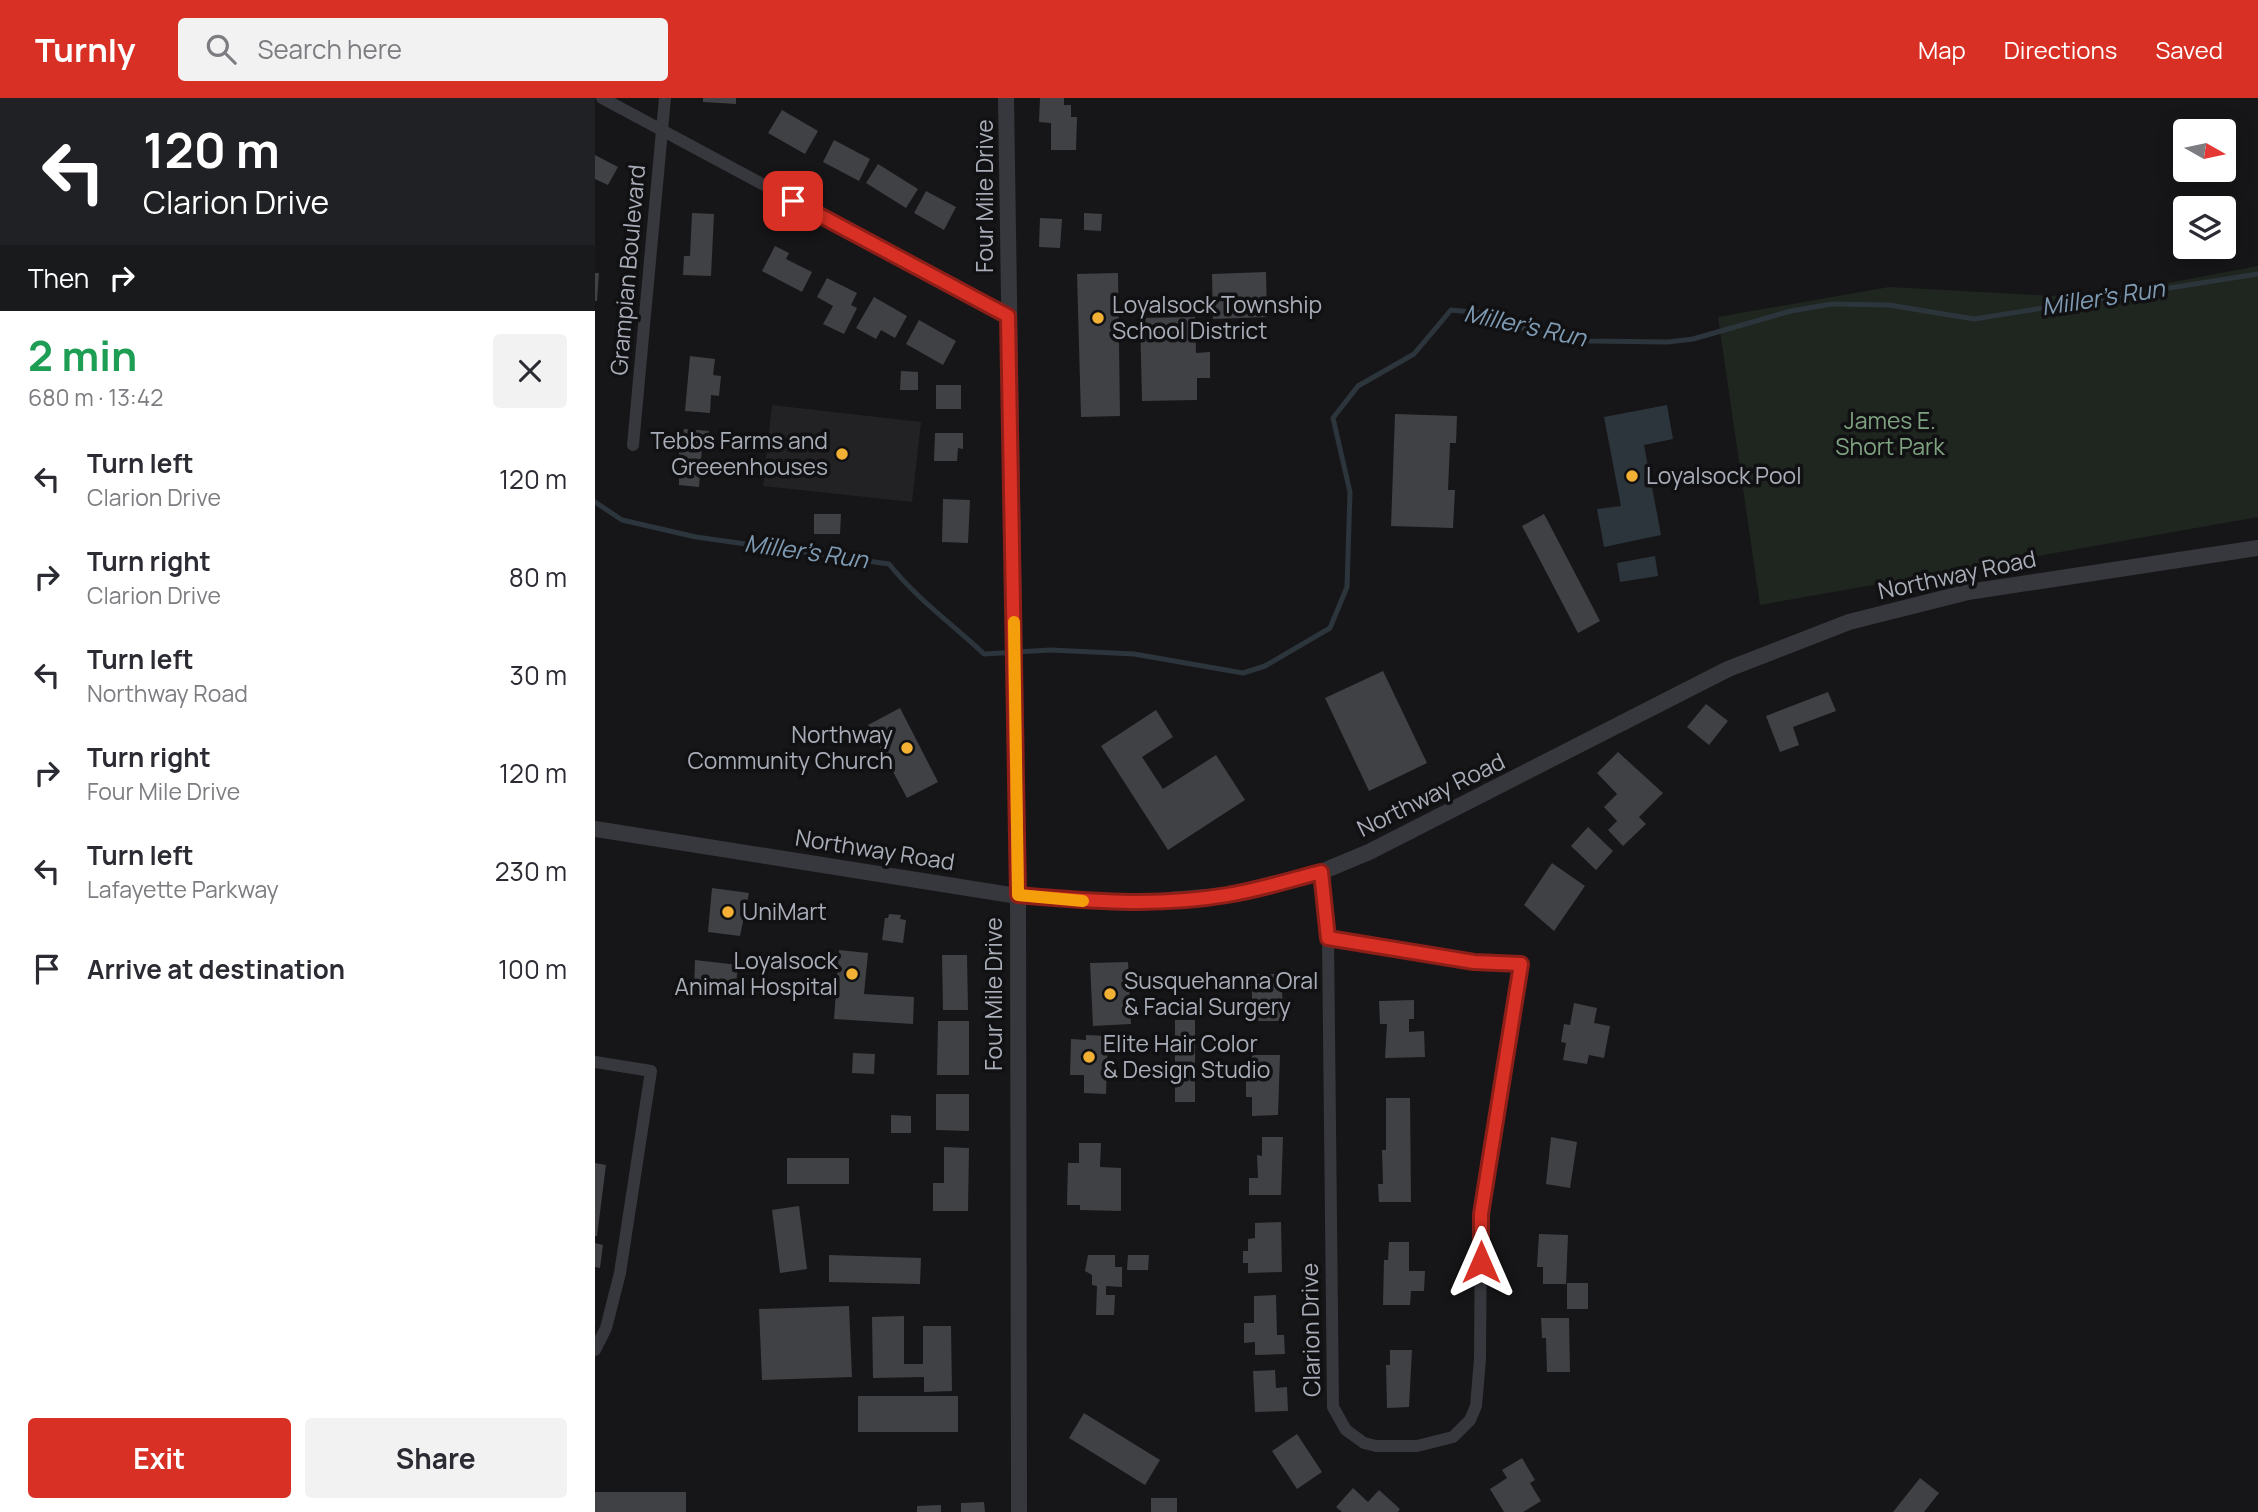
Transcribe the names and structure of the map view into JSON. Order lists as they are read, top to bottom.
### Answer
{
  "streets": {
    "street": [
      "Four Mile Drive",
      "Grampian Boulevard",
      "Northway Road",
      "Clarion Drive"
    ]
  },
  "crossings": [
    ["Four Mile Drive", "Northway Road"],
    ["Northway Road", "Clarion Drive"]
  ],
  "water": ["Miller's Run"],
  "parks": ["James E. Short Park"],
  "places": [
    "Loyalsock Township School District",
    "Tebbs Farms and Greeenhouses",
    "Loyalsock Pool",
    "Northway Community Church",
    "UniMart",
    "Loyalsock Animal Hospital",
    "Susquehanna Oral & Facial Surgery",
    "Elite Hair Color & Design Studio"
  ],
  "north": "right",
  "page": {
    "header": "Turnly",
    "search": "Search here",
    "nav": ["Map", "Directions", "Saved"],
    "turn": ["120 m", "Clarion Drive"],
    "then": "Then",
    "heading": ["2 min", "680 m · 13:42"],
    "list": [
      {
        "name": "Turn left",
        "note": "Clarion Drive",
        "value": "120 m"
      },
      {
        "name": "Turn right",
        "note": "Clarion Drive",
        "value": "80 m"
      },
      {
        "name": "Turn left",
        "note": "Northway Road",
        "value": "30 m"
      },
      {
        "name": "Turn right",
        "note": "Four Mile Drive",
        "value": "120 m"
      },
      {
        "name": "Turn left",
        "note": "Lafayette Parkway",
        "value": "230 m"
      },
      {
        "name": "Arrive at destination",
        "value": "100 m"
      }
    ],
    "buttons": ["Exit", "Share"]
  }
}
